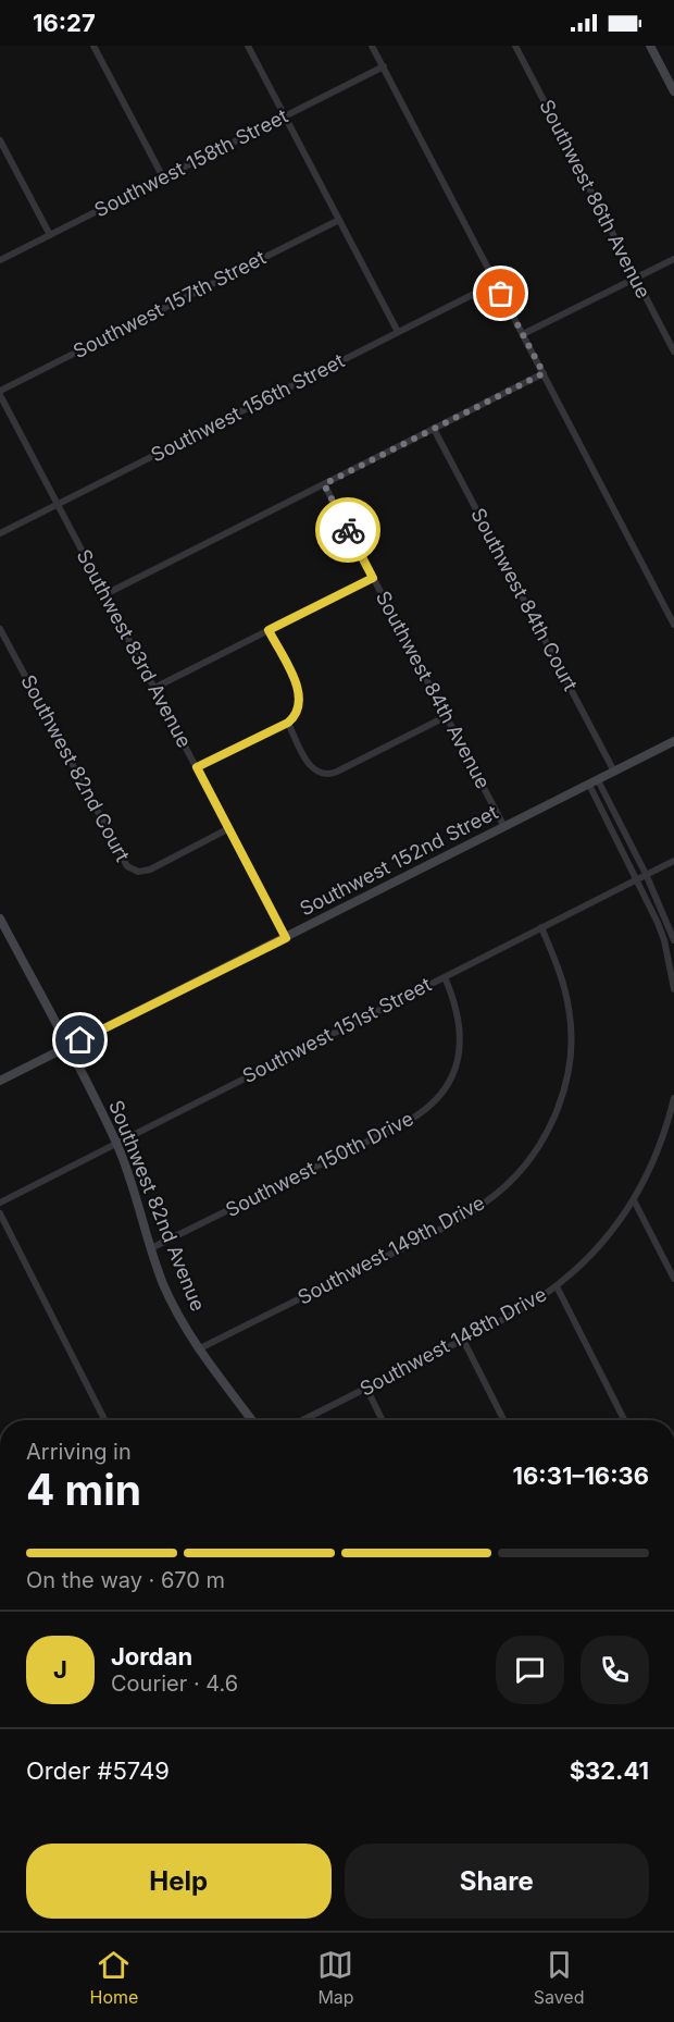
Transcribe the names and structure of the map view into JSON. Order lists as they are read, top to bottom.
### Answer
{
  "streets": {
    "main road": ["Southwest 152nd Street", "Southwest 82nd Avenue"],
    "street": [
      "Southwest 158th Street",
      "Southwest 86th Avenue",
      "Southwest 157th Street",
      "Southwest 156th Street",
      "Southwest 84th Court",
      "Southwest 83rd Avenue",
      "Southwest 84th Avenue",
      "Southwest 82nd Court",
      "Southwest 151st Street",
      "Southwest 150th Drive",
      "Southwest 149th Drive",
      "Southwest 148th Drive"
    ]
  },
  "crossings": [
    ["Southwest 157th Street", "Southwest 83rd Avenue"],
    ["Southwest 156th Street", "Southwest 83rd Avenue"],
    ["Southwest 84th Court", "Southwest 152nd Street"],
    ["Southwest 83rd Avenue", "Southwest 82nd Court"],
    ["Southwest 83rd Avenue", "Southwest 152nd Street"],
    ["Southwest 84th Avenue", "Southwest 152nd Street"],
    ["Southwest 152nd Street", "Southwest 82nd Avenue"],
    ["Southwest 151st Street", "Southwest 150th Drive"],
    ["Southwest 151st Street", "Southwest 82nd Avenue"],
    ["Southwest 151st Street", "Southwest 149th Drive"],
    ["Southwest 150th Drive", "Southwest 82nd Avenue"],
    ["Southwest 82nd Avenue", "Southwest 149th Drive"]
  ],
  "page": {
    "status": "16:27",
    "heading": ["4 min", "Arriving in", "16:31–16:36"],
    "panel": [
      "Jordan",
      "Courier · 4.6",
      "Order #5749",
      "$32.41"
    ],
    "bar": "On the way · 670 m",
    "round": "J",
    "buttons": ["Help", "Share"],
    "tabs": ["Home", "Map", "Saved"]
  }
}
